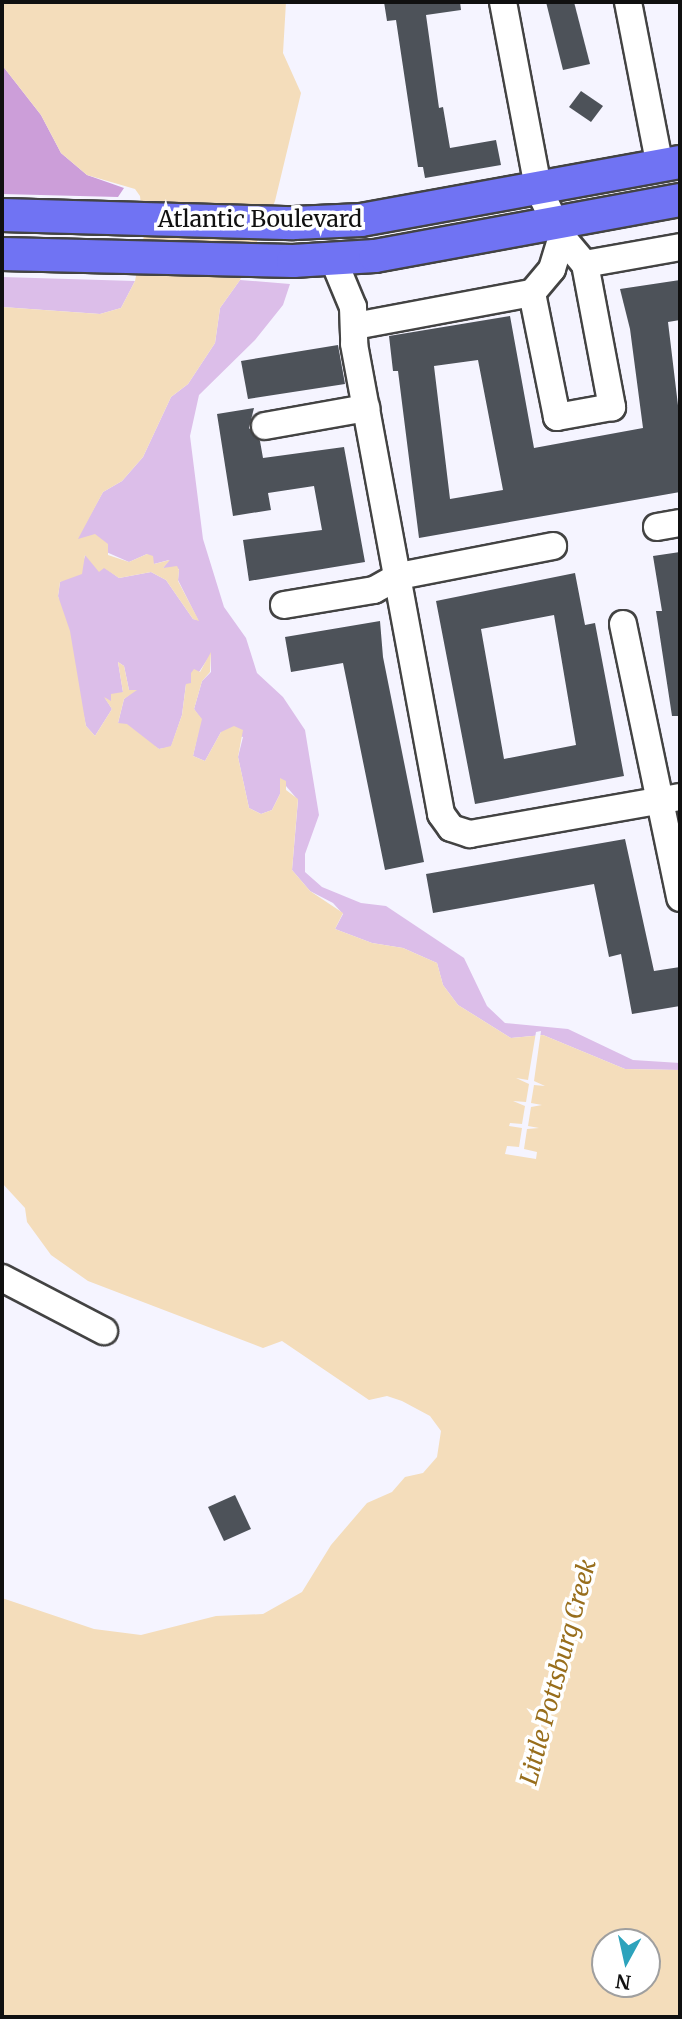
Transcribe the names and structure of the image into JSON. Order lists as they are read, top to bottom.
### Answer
{
  "streets": {
    "main road": ["Atlantic Boulevard"]
  },
  "water": ["Little Pottsburg Creek"],
  "north": "bottom"
}
